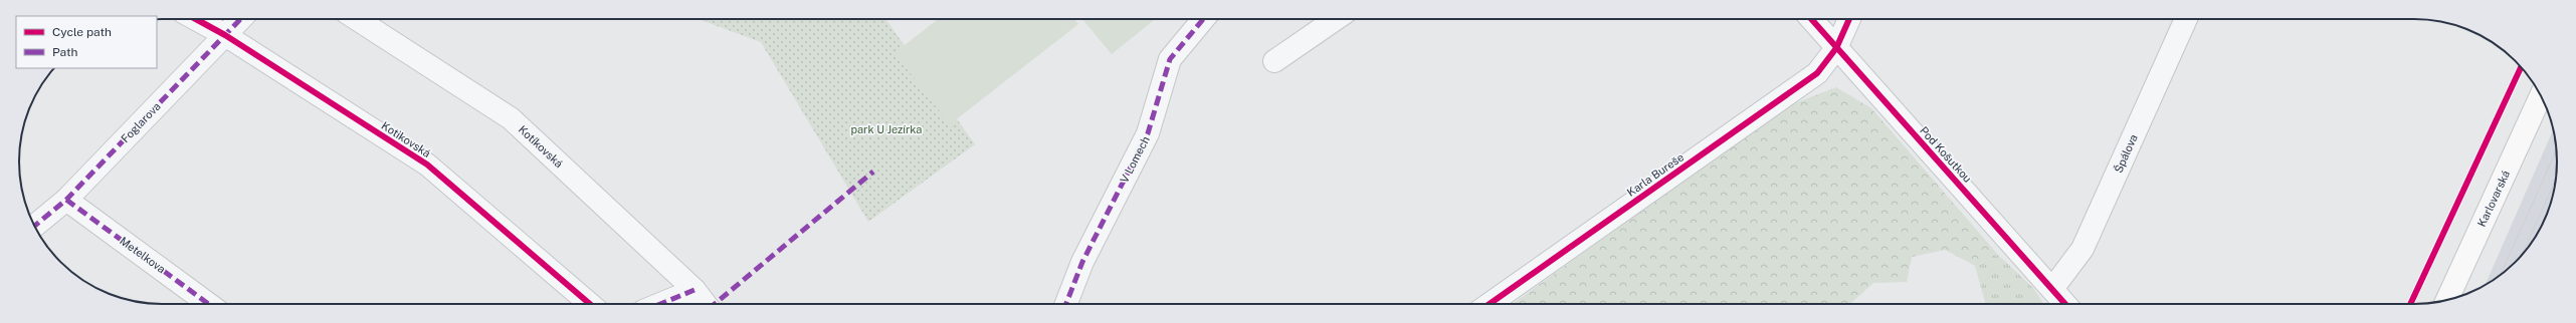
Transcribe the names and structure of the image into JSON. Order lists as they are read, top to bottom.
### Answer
{
  "streets": {
    "main road": ["Karlovarská"],
    "street": [
      "Foglarova",
      "Kotikovská",
      "Kotíkovská",
      "Špálova",
      "Pod Košutkou",
      "V Lomech",
      "Karla Bureše",
      "Metelkova"
    ]
  },
  "crossings": [
    ["Foglarova", "Kotikovská"],
    ["Foglarova", "Metelkova"],
    ["Špálova", "Pod Košutkou"],
    ["Pod Košutkou", "Karla Bureše"]
  ],
  "parks": ["park U Jezírka"],
  "legend": ["Cycle path", "Path"]
}
